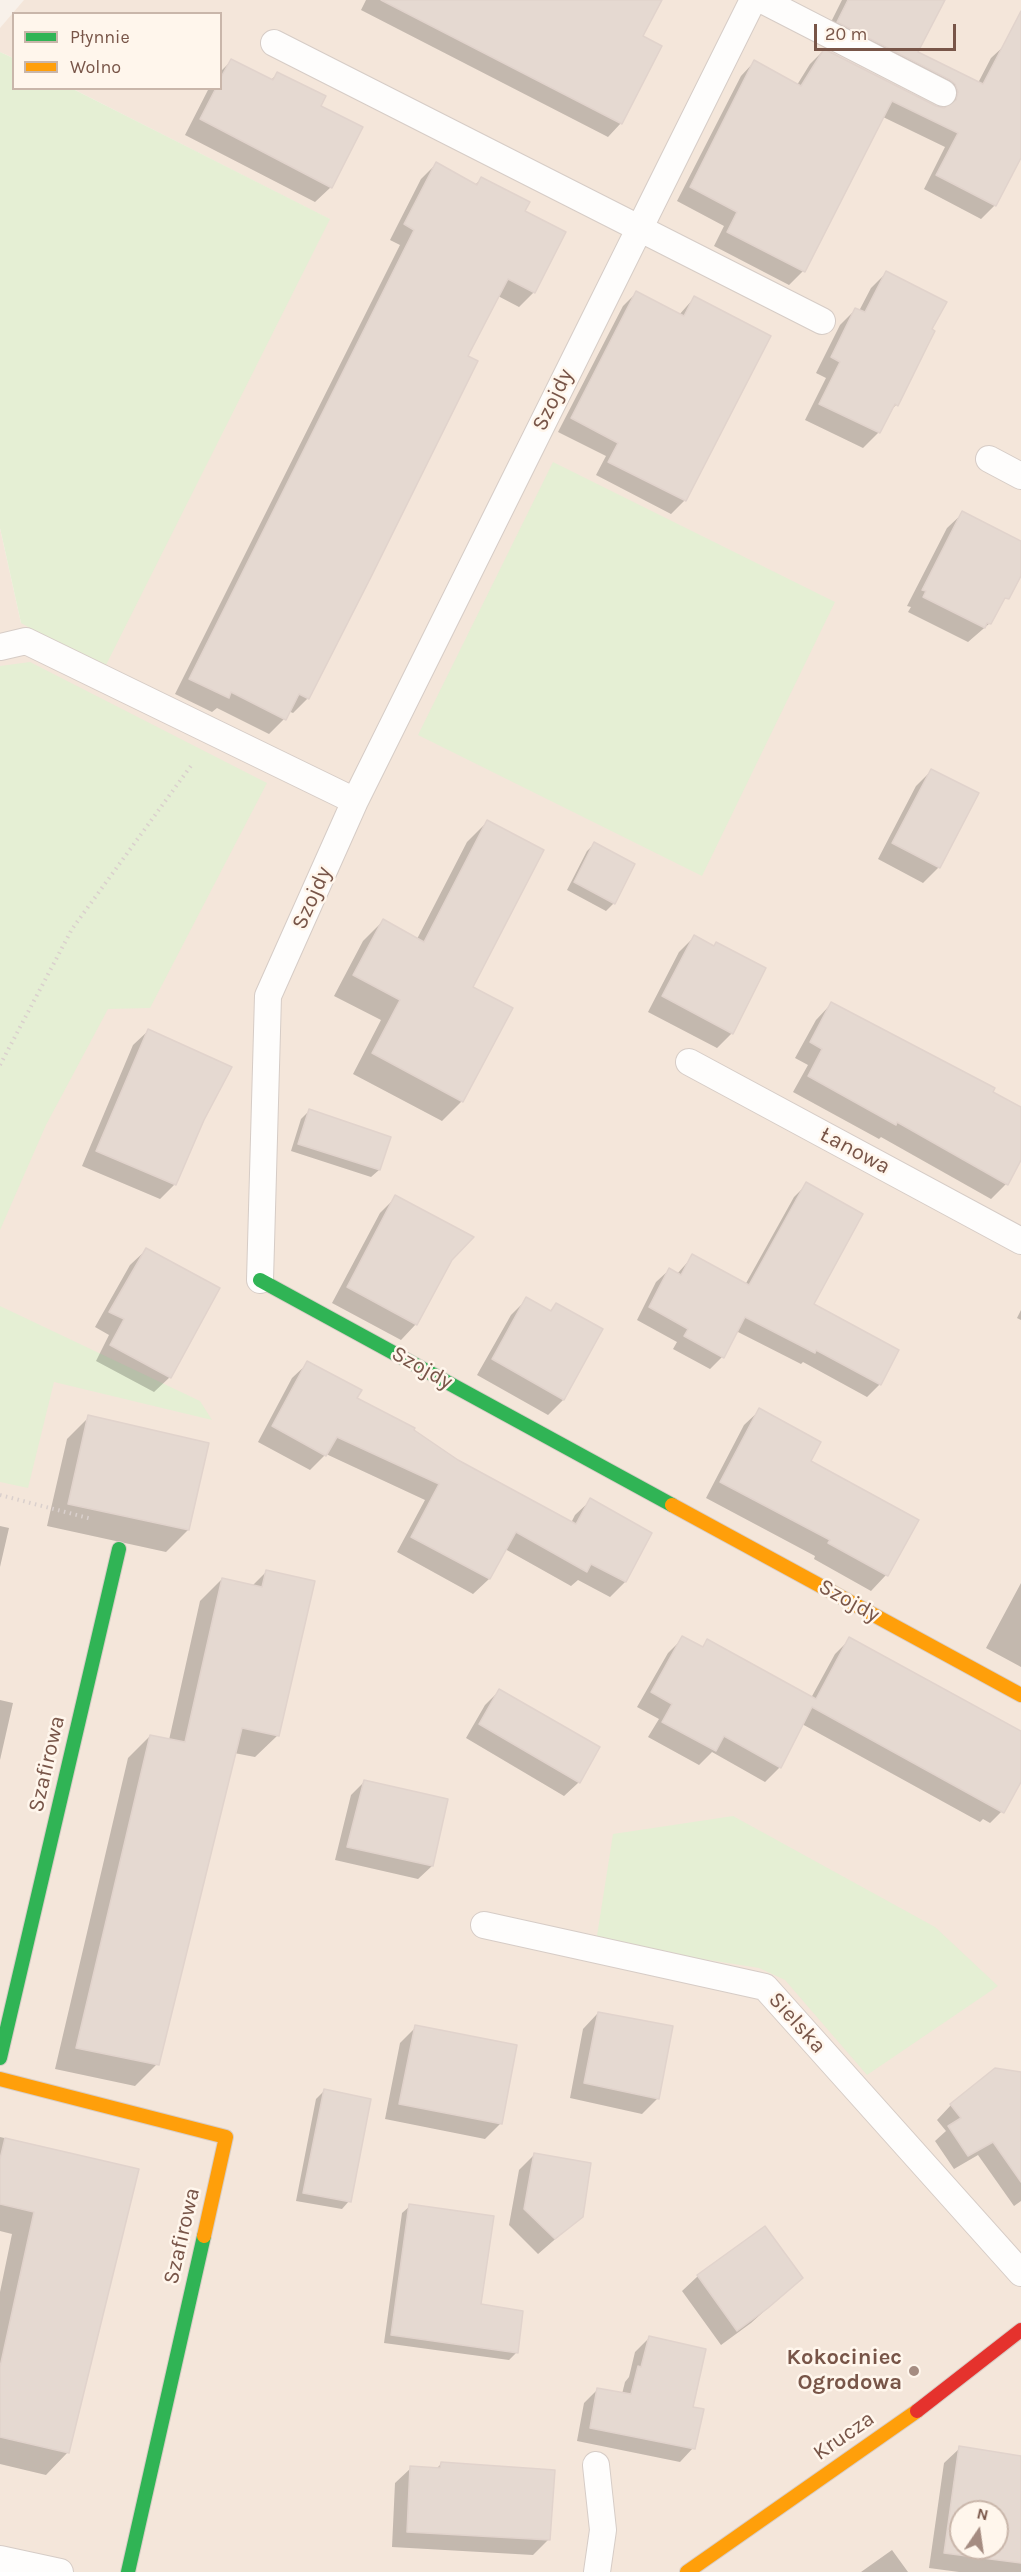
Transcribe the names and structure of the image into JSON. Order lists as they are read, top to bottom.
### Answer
{
  "streets": {
    "street": ["Szojdy", "Szafirowa", "Krucza"],
    "lane": ["Łanowa", "Sielska"]
  },
  "places": ["Kokociniec Ogrodowa"],
  "legend": ["Płynnie", "Wolno"],
  "scale_bar": "20 m",
  "north": "top"
}
